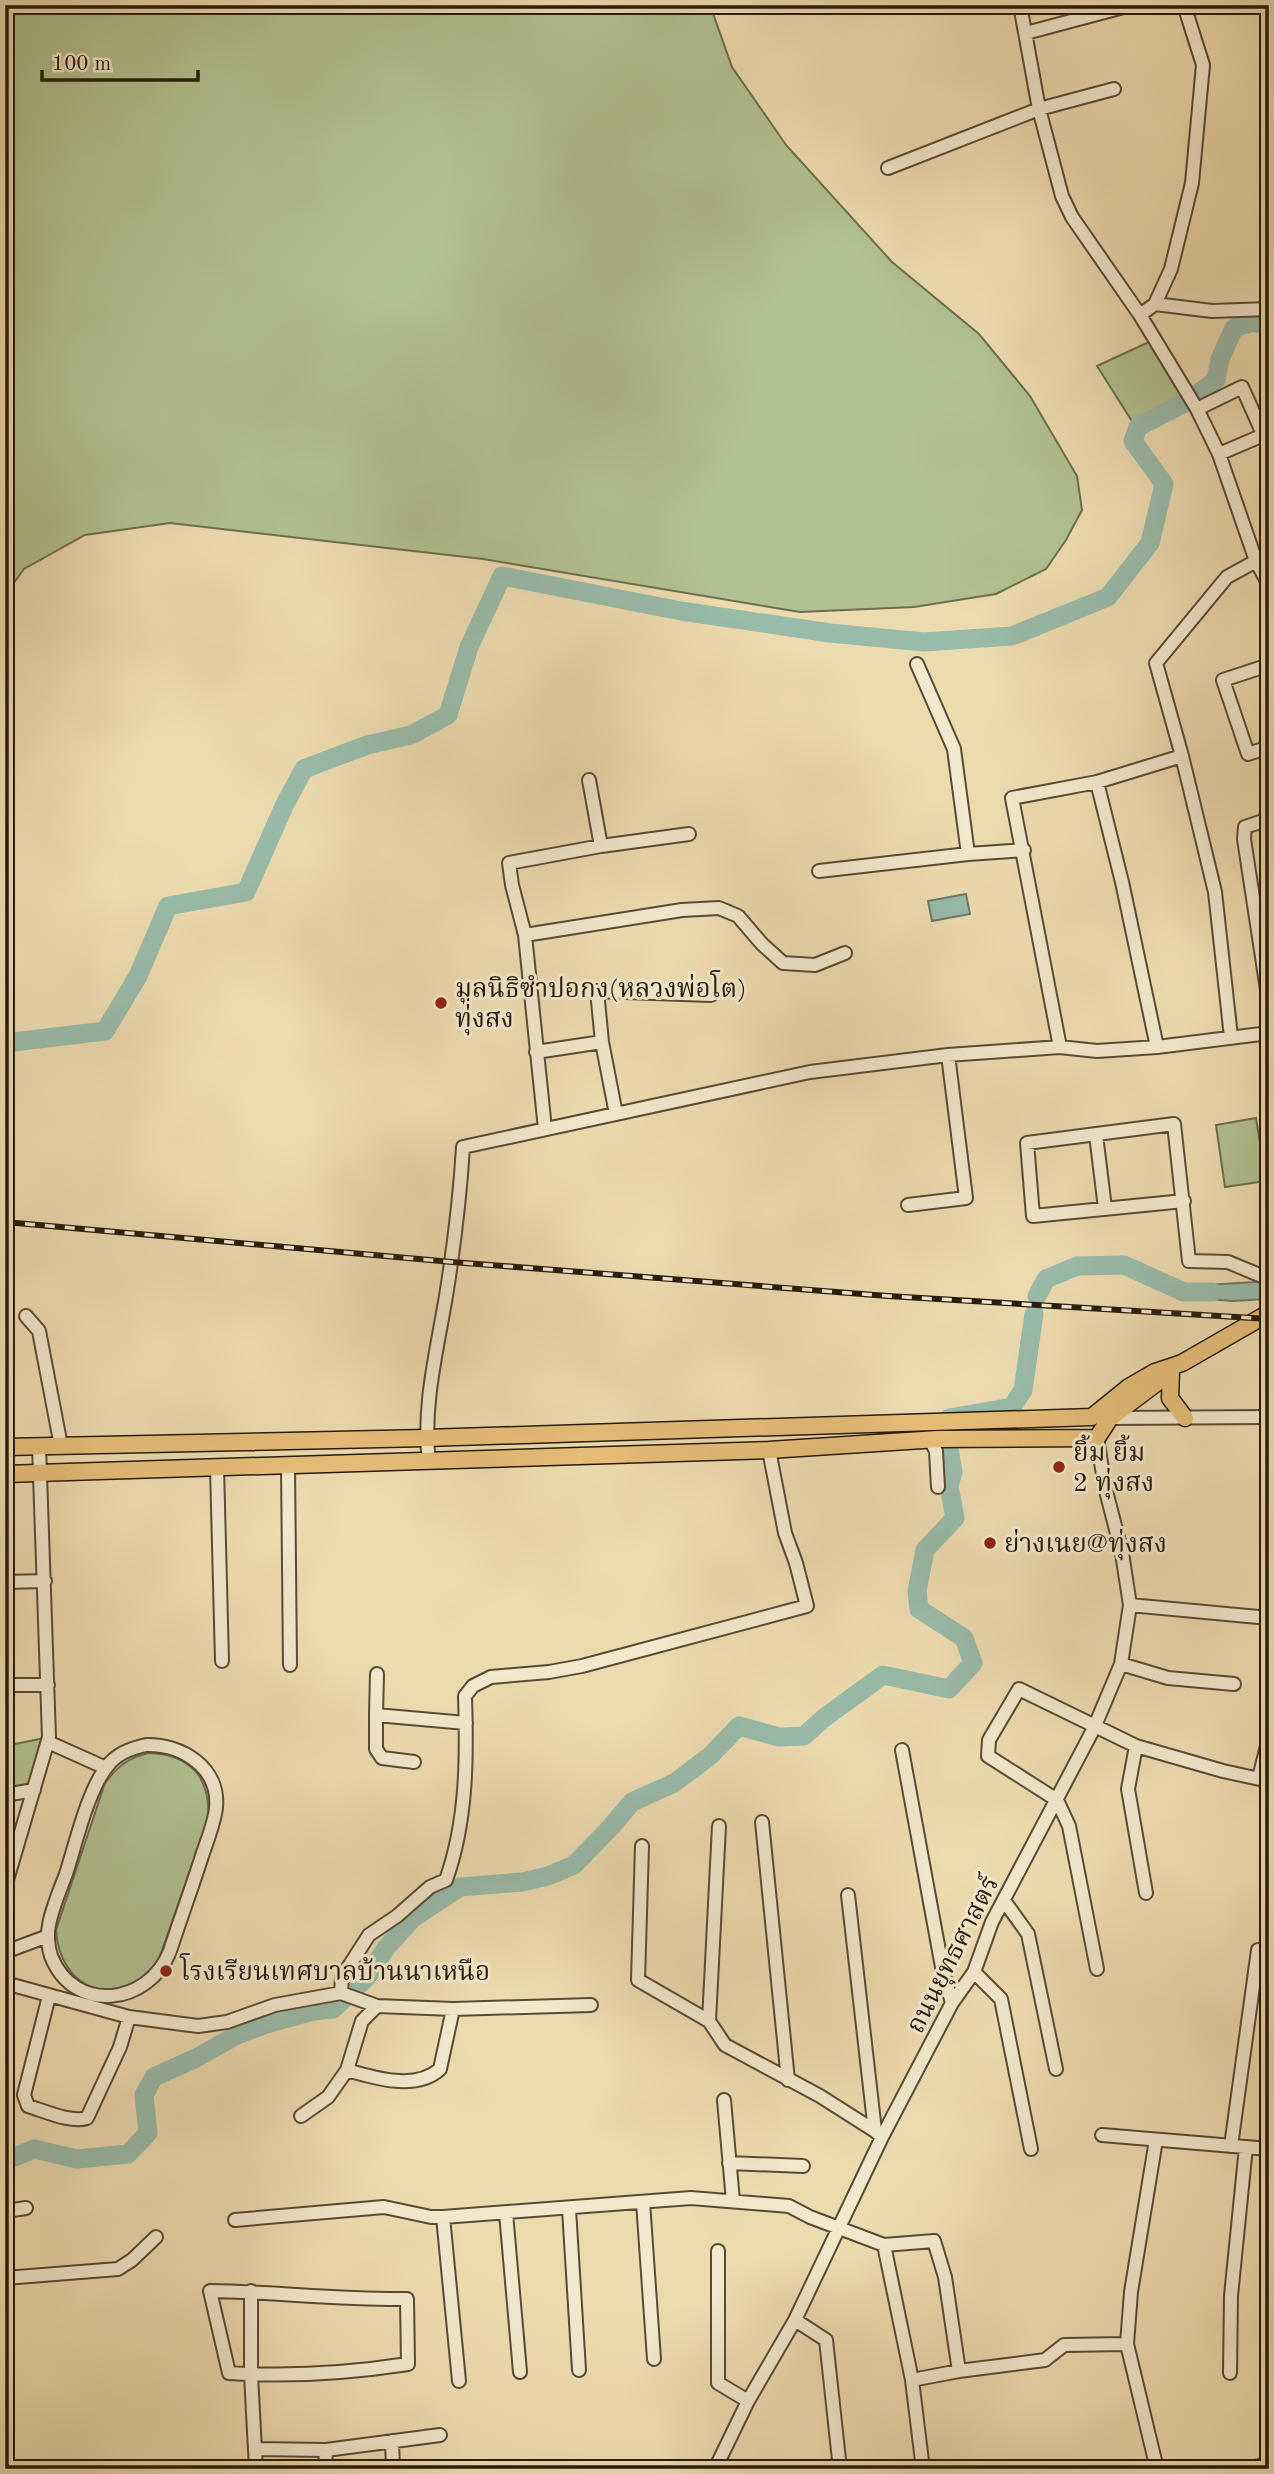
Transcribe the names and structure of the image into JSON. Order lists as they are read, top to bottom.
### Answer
{
  "streets": {
    "street": ["ถนนยุทธศาสตร์"]
  },
  "places": [
    "มูลนิธิซำปอกง(หลวงพ่อโต) ทุ่งสง",
    "ยิ้ม ยิ้ม 2 ทุ่งสง",
    "ย่างเนย@ทุ่งสง",
    "โรงเรียนเทศบาลบ้านนาเหนือ"
  ],
  "scale_bar": "100 m"
}
